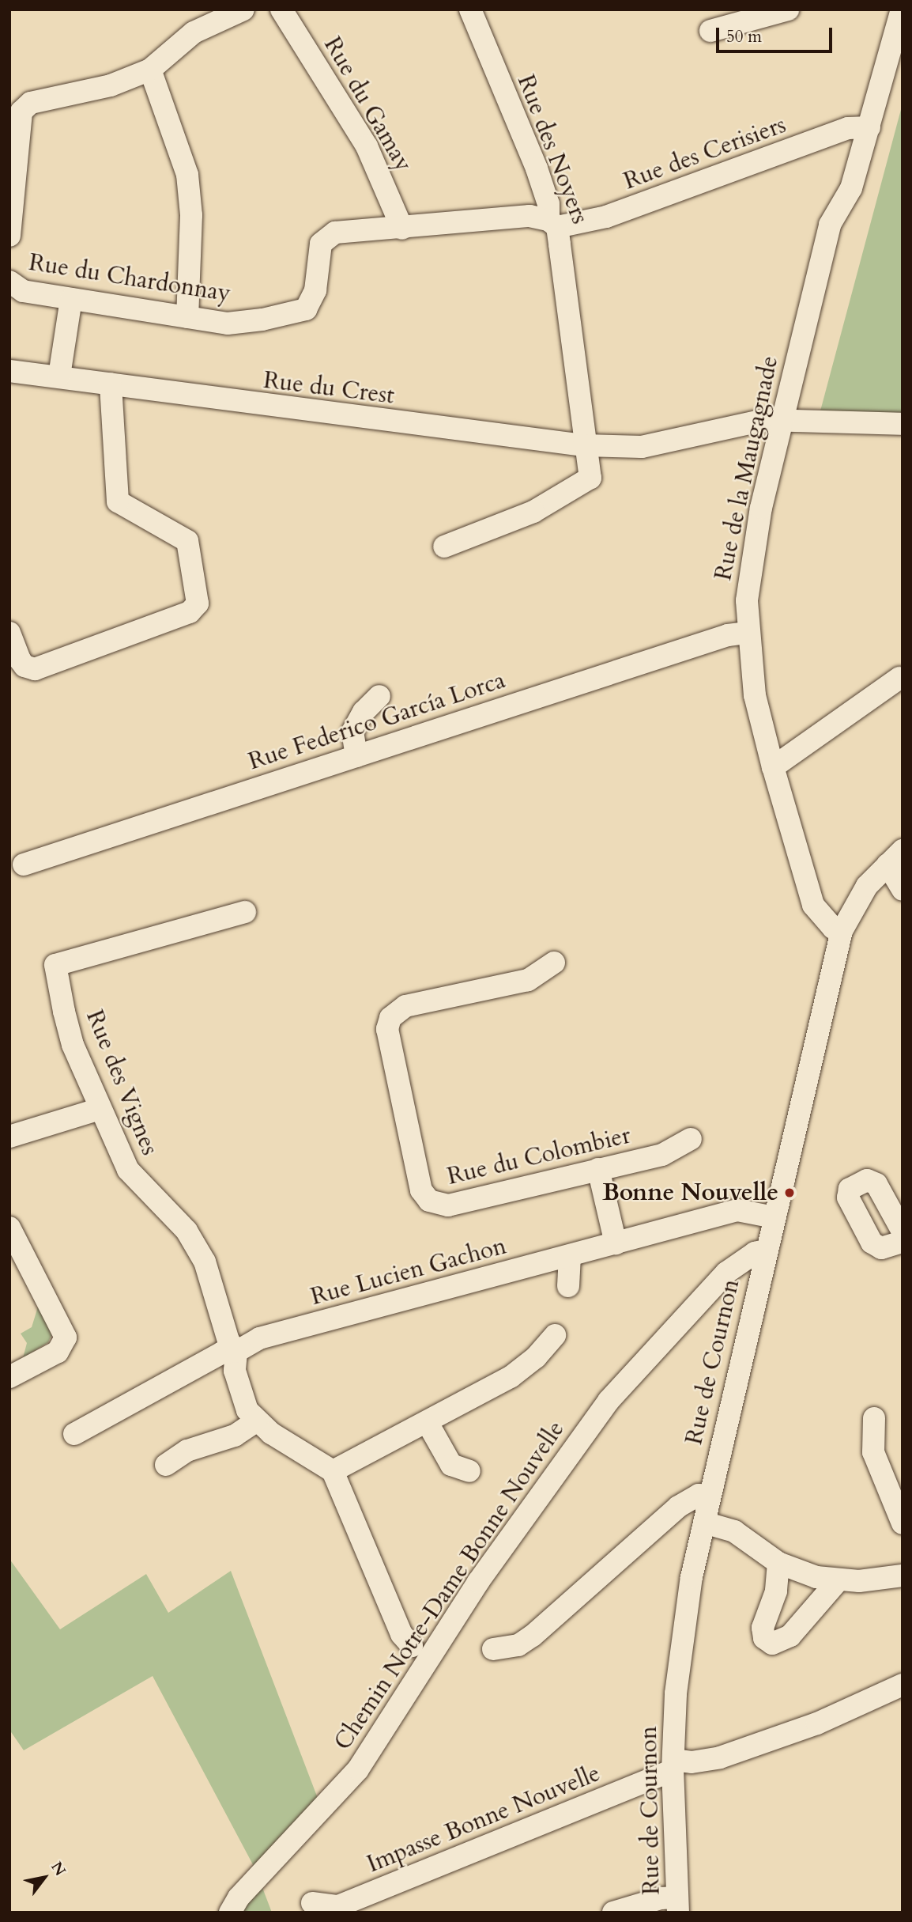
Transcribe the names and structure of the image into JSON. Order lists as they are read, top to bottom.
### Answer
{
  "streets": {
    "street": [
      "Rue du Gamay",
      "Rue des Noyers",
      "Rue des Cerisiers",
      "Rue du Chardonnay",
      "Rue du Crest",
      "Rue de la Maugagnade",
      "Rue Federico García Lorca",
      "Rue des Vignes",
      "Rue du Colombier",
      "Rue Lucien Gachon",
      "Rue de Cournon",
      "Chemin Notre-Dame Bonne Nouvelle",
      "Impasse Bonne Nouvelle"
    ]
  },
  "crossings": [
    ["Rue du Gamay", "Rue du Chardonnay"],
    ["Rue des Noyers", "Rue des Cerisiers"],
    ["Rue des Noyers", "Rue du Chardonnay"],
    ["Rue des Noyers", "Rue du Crest"],
    ["Rue des Cerisiers", "Rue du Chardonnay"],
    ["Rue des Cerisiers", "Rue de la Maugagnade"],
    ["Rue du Crest", "Rue de la Maugagnade"],
    ["Rue de la Maugagnade", "Rue Federico García Lorca"],
    ["Rue de la Maugagnade", "Rue de Cournon"],
    ["Rue des Vignes", "Rue Lucien Gachon"],
    ["Rue Lucien Gachon", "Rue de Cournon"],
    ["Rue de Cournon", "Chemin Notre-Dame Bonne Nouvelle"],
    ["Rue de Cournon", "Impasse Bonne Nouvelle"]
  ],
  "places": ["Bonne Nouvelle"],
  "scale_bar": "50 m",
  "north": "top right"
}
